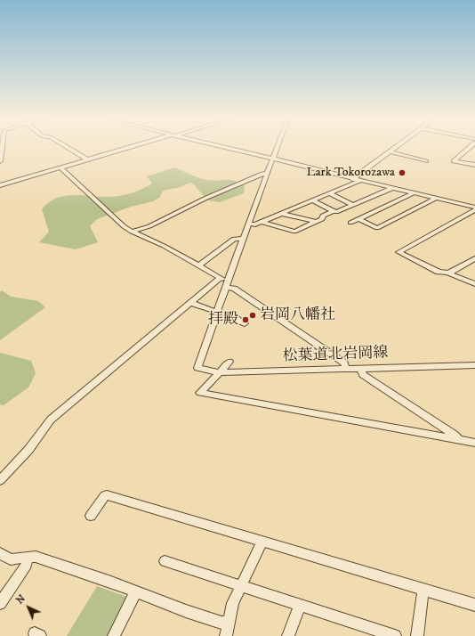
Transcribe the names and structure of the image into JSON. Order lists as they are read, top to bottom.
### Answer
{
  "streets": {
    "street": ["松葉道北岩岡線"]
  },
  "places": ["Lark Tokorozawa", "岩岡八幡社", "拝殿"],
  "north": "top left"
}
